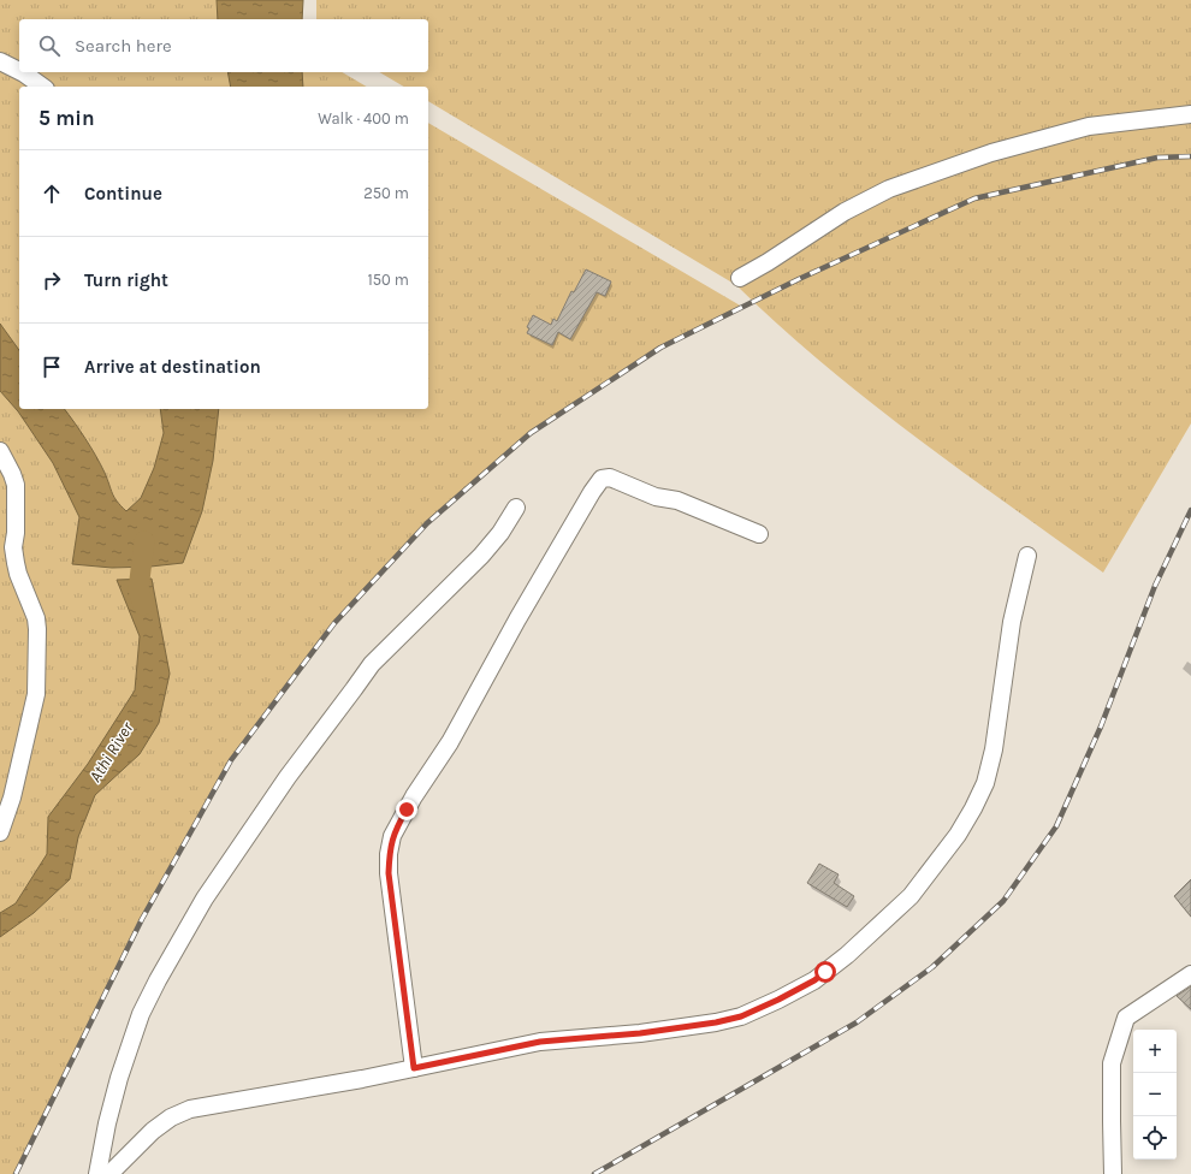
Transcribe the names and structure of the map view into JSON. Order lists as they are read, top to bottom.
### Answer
{
  "water": ["Athi River"],
  "page": {
    "search": "Search here",
    "heading": ["5 min", "Walk · 400 m"],
    "list": [
      ["Continue", "250 m"],
      ["Turn right", "150 m"],
      "Arrive at destination"
    ],
    "map_buttons": ["+", "−"]
  }
}
